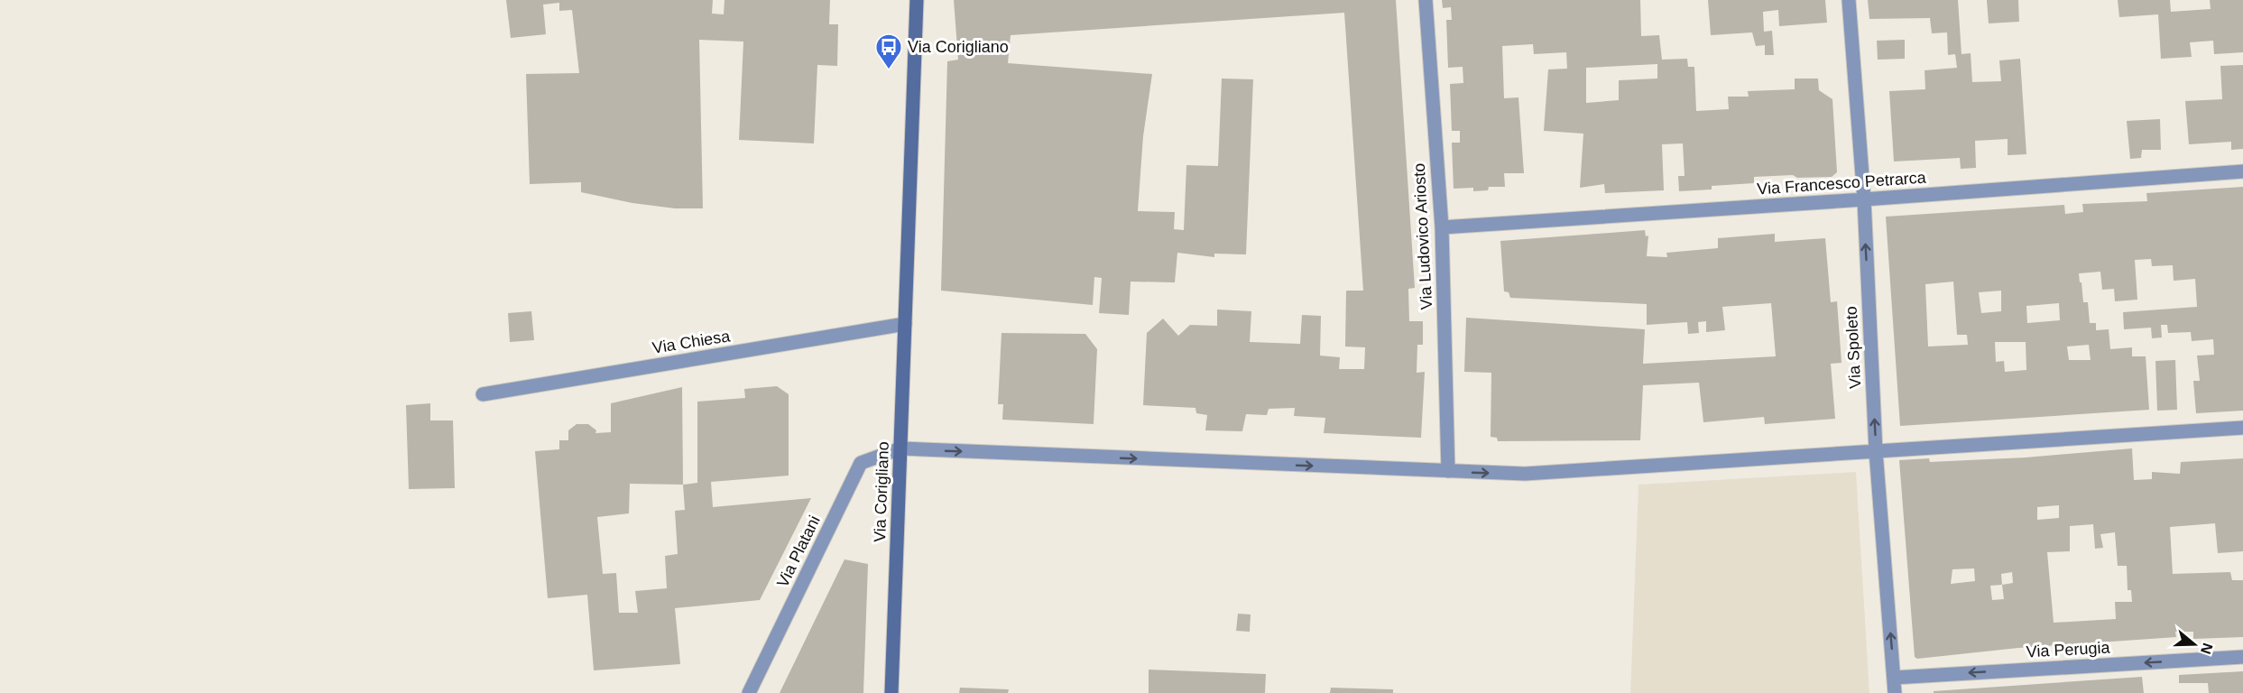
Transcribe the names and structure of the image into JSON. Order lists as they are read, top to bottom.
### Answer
{
  "streets": {
    "street": [
      "Via Francesco Petrarca",
      "Via Ludovico Ariosto",
      "Via Chiesa",
      "Via Spoleto",
      "Via Corigliano",
      "Via Platani",
      "Via Perugia"
    ]
  },
  "crossings": [
    ["Via Francesco Petrarca", "Via Ludovico Ariosto"],
    ["Via Francesco Petrarca", "Via Spoleto"],
    ["Via Chiesa", "Via Corigliano"],
    ["Via Spoleto", "Via Perugia"],
    ["Via Corigliano", "Via Platani"]
  ],
  "one_way": ["Via Spoleto", "Via Perugia"],
  "places": {
    "bus stop": ["Via Corigliano"]
  },
  "north": "right"
}
